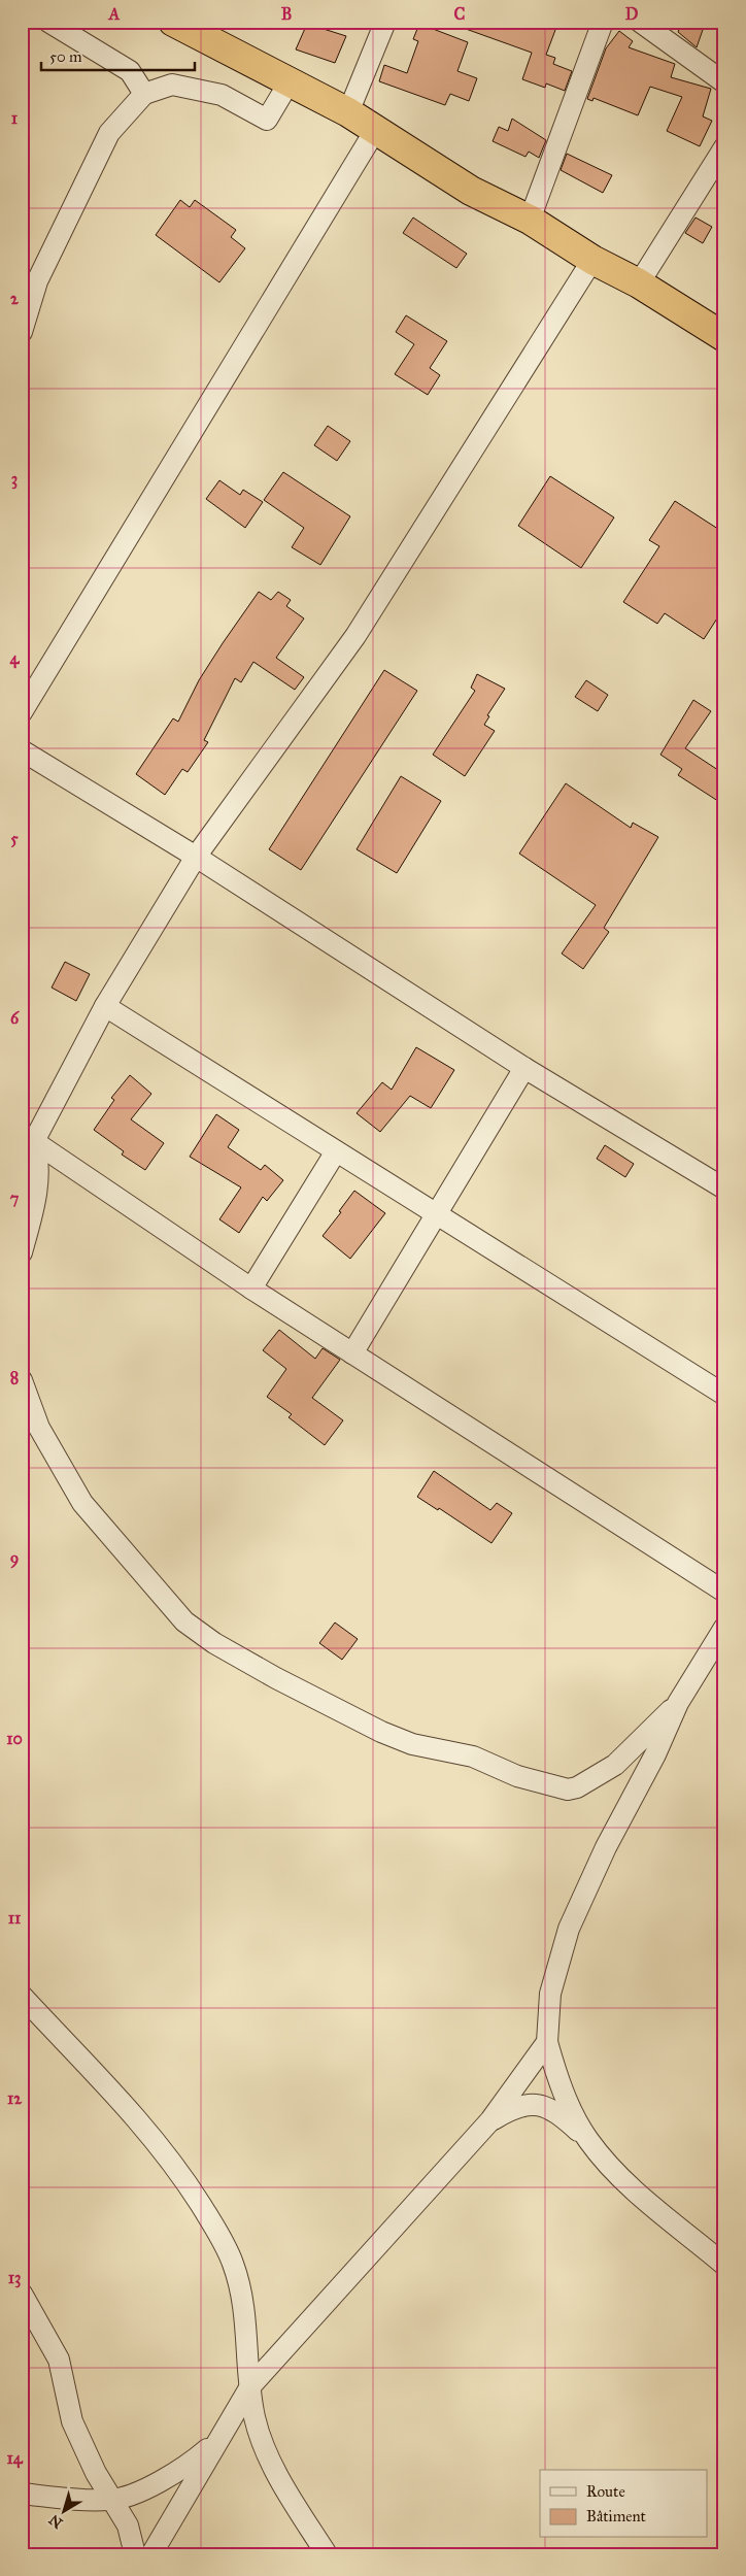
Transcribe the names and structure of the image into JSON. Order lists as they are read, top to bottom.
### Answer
{
  "legend": ["Route", "Bâtiment"],
  "scale_bar": "50 m",
  "north": "bottom left",
  "grid": {
    "columns": [
      "A",
      "B",
      "C",
      "D"
    ],
    "rows": [
      "1",
      "2",
      "3",
      "4",
      "5",
      "6",
      "7",
      "8",
      "9",
      "10",
      "11",
      "12",
      "13",
      "14"
    ]
  }
}
